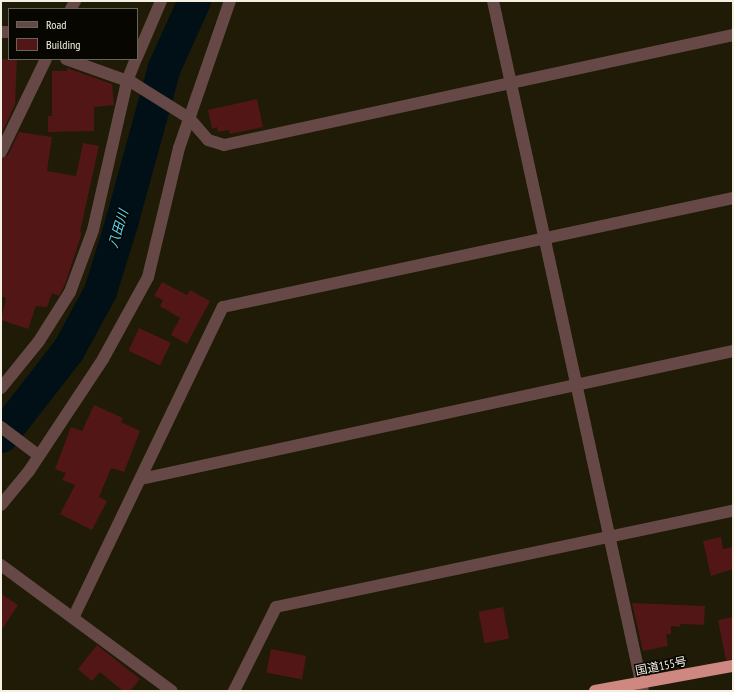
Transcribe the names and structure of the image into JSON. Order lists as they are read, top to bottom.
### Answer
{
  "streets": {
    "highway": ["国道155号"]
  },
  "water": ["八田川"],
  "legend": ["Road", "Building"]
}
